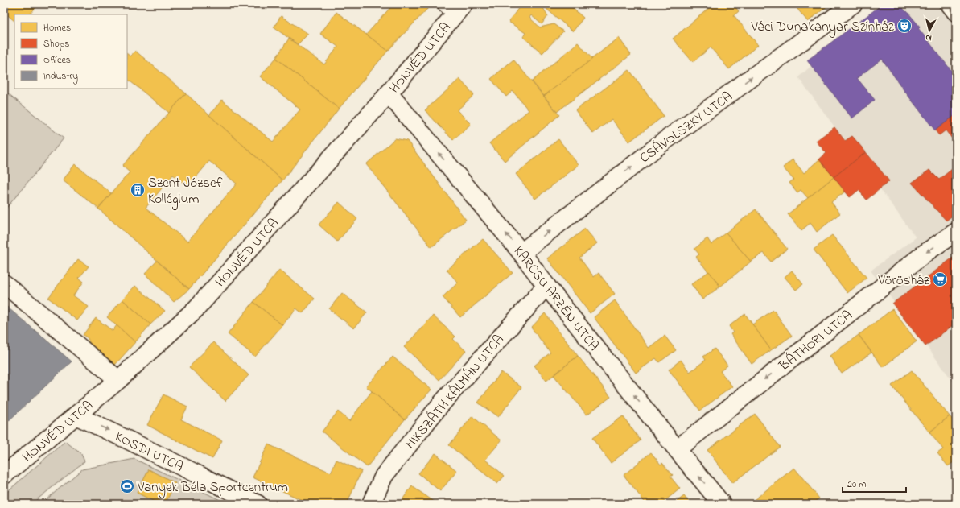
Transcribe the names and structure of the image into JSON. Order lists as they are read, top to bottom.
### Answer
{
  "streets": {
    "street": [
      "HONVÉD UTCA",
      "CSÁVOLSZKY UTCA",
      "KARCSU ARZÉN UTCA",
      "BÁTHORI UTCA",
      "MIKSZÁTH KÁLMÁN UTCA",
      "KOSDI UTCA"
    ]
  },
  "crossings": [
    ["HONVÉD UTCA", "KARCSU ARZÉN UTCA"],
    ["HONVÉD UTCA", "KOSDI UTCA"],
    ["CSÁVOLSZKY UTCA", "KARCSU ARZÉN UTCA"],
    ["KARCSU ARZÉN UTCA", "BÁTHORI UTCA"],
    ["KARCSU ARZÉN UTCA", "MIKSZÁTH KÁLMÁN UTCA"]
  ],
  "one_way": [
    "CSÁVOLSZKY UTCA",
    "KARCSU ARZÉN UTCA",
    "BÁTHORI UTCA",
    "KOSDI UTCA"
  ],
  "places": {
    "theatre": ["Váci Dunakanyar Színház"],
    "building": ["Szent József Kollégium"],
    "supermarket": ["Vörösház"],
    "sports": ["Vanyek Béla Sportcentrum"]
  },
  "legend": [
    "Homes",
    "Shops",
    "Offices",
    "Industry"
  ],
  "scale_bar": "20 m",
  "north": "bottom"
}
